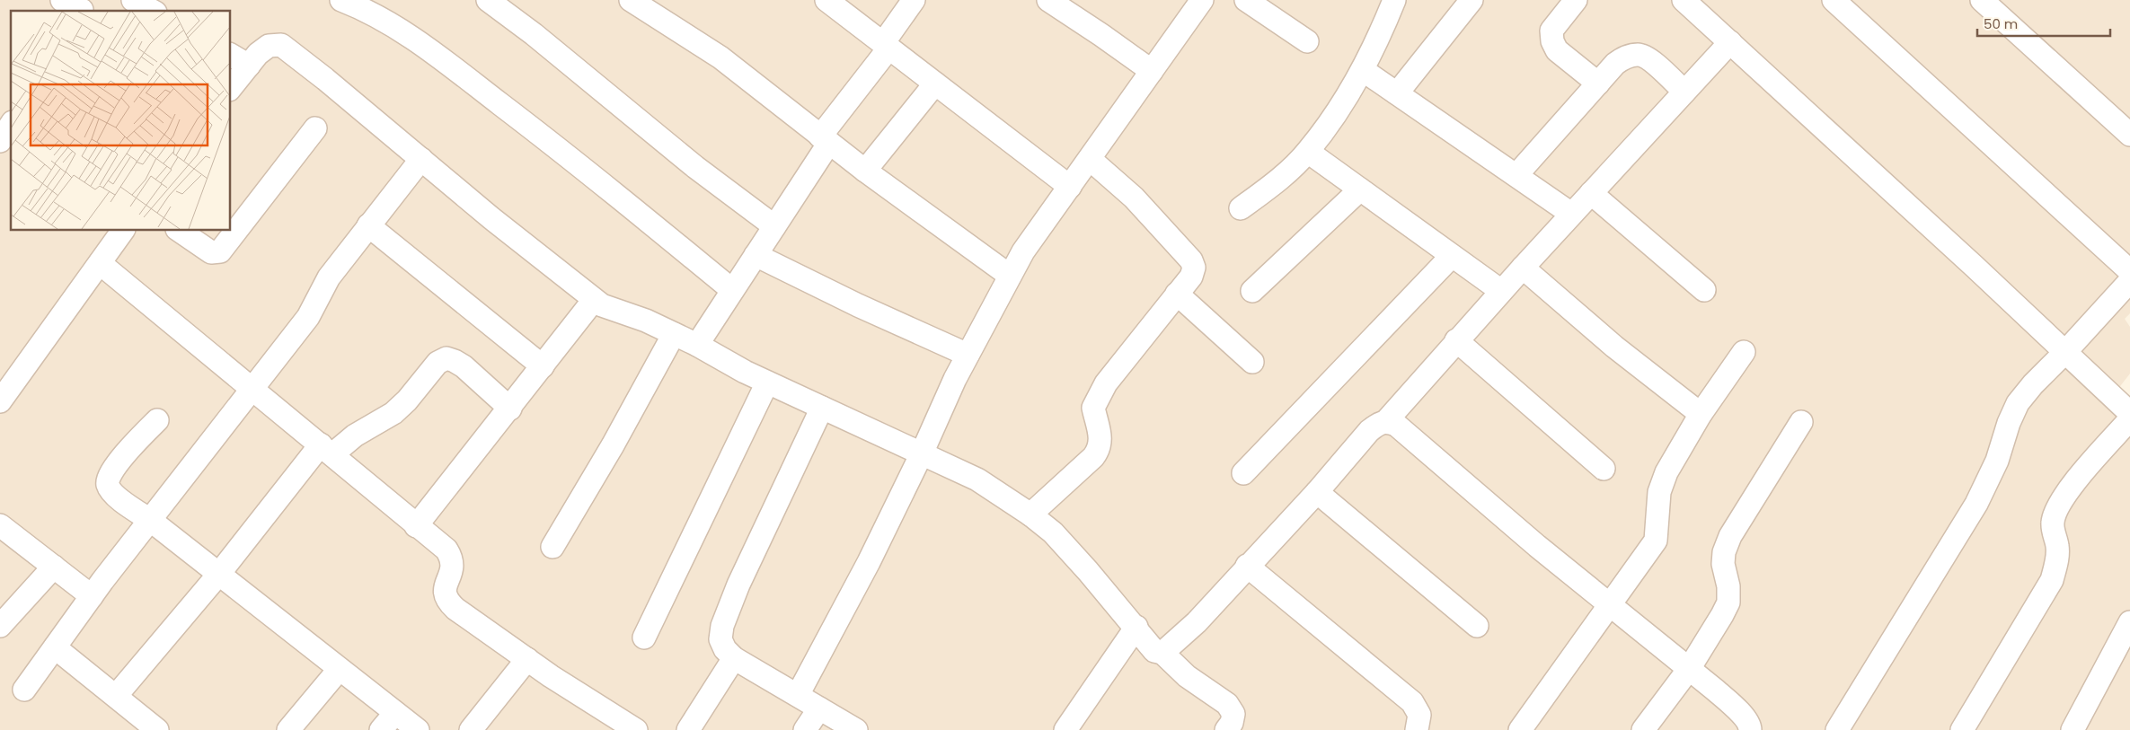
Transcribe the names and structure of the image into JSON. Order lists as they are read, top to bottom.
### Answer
{
  "scale_bar": "50 m"
}
